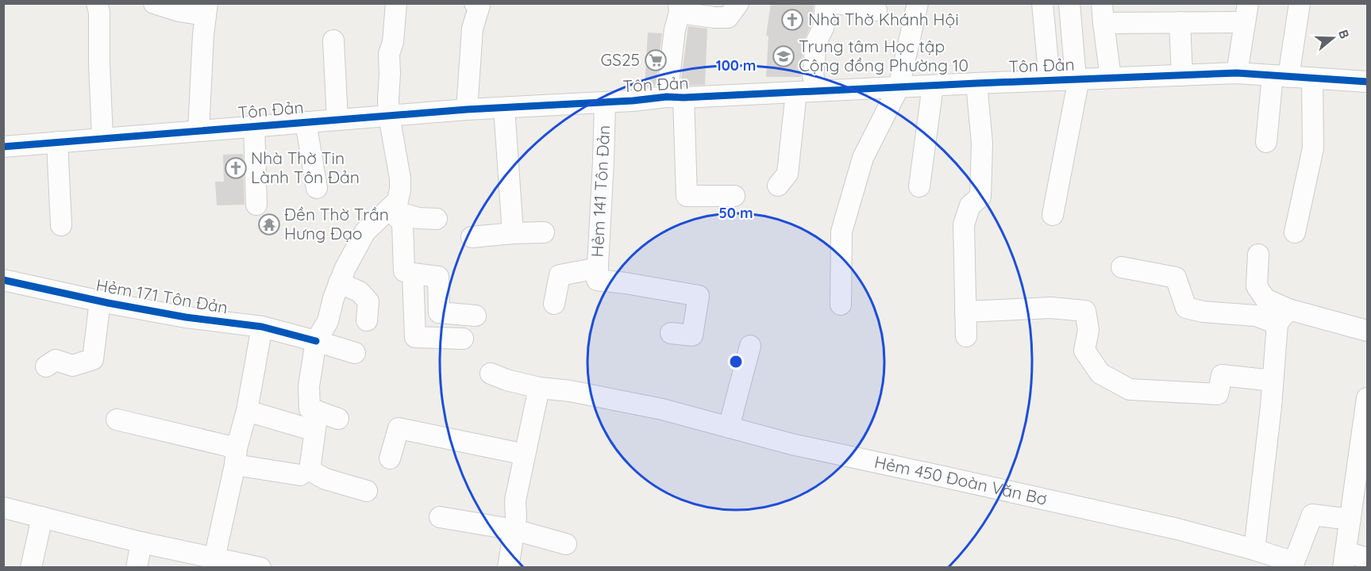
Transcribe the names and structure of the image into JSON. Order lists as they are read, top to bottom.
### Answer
{
  "streets": {
    "street": [
      "Tôn Đản",
      "Hẻm 141 Tôn Đản",
      "Hẻm 171 Tôn Đản",
      "Hẻm 450 Đoàn Văn Bơ"
    ]
  },
  "crossings": [
    ["Tôn Đản", "Hẻm 141 Tôn Đản"]
  ],
  "places": {
    "church": ["Nhà Thờ Khánh Hội", "Nhà Thờ Tin Lành Tôn Đản"],
    "school or university": ["Trung tâm Học tập Cộng đồng Phường 10"],
    "supermarket": ["GS25"],
    "temple": ["Đền Thờ Trần Hưng Đạo"]
  },
  "north": "right",
  "rings": ["100 m", "50 m"]
}
